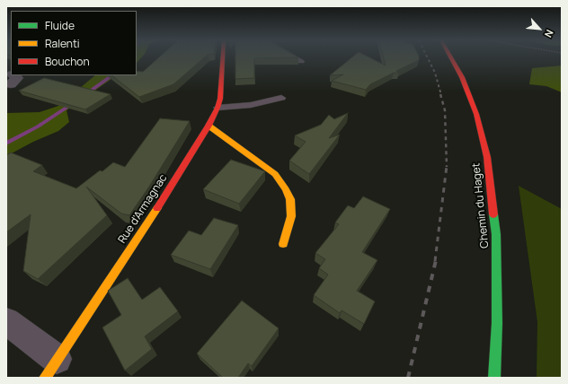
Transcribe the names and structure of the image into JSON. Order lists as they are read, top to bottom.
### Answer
{
  "streets": {
    "street": ["Chemin du Haget", "Rue d'Armagnac"]
  },
  "legend": ["Fluide", "Ralenti", "Bouchon"],
  "north": "bottom right"
}
